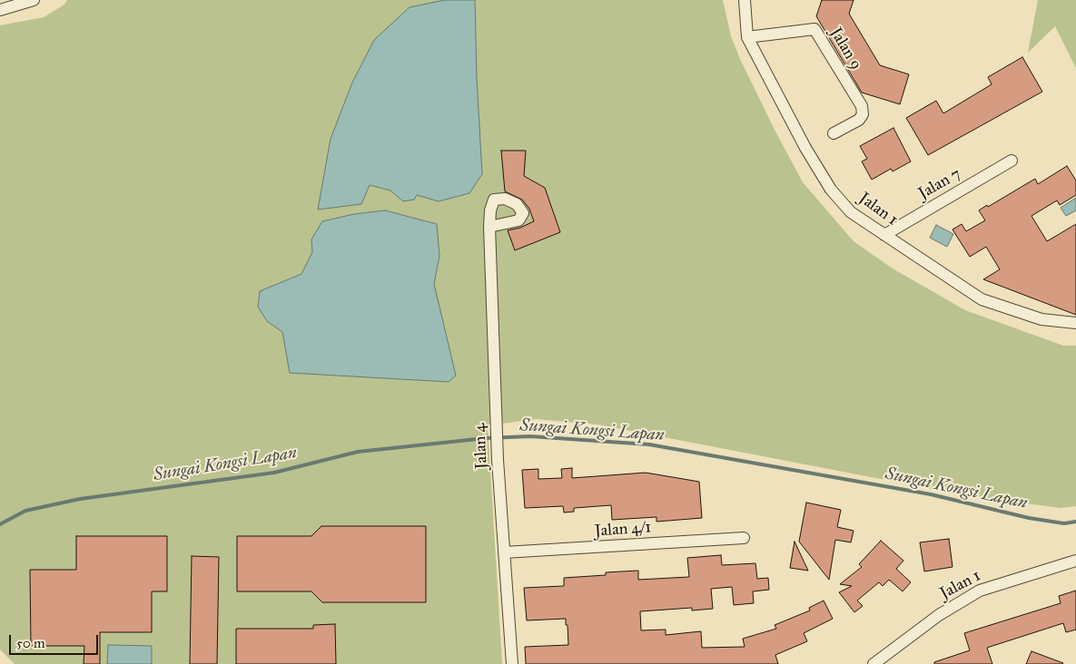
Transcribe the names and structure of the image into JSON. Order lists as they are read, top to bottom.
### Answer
{
  "streets": {
    "street": [
      "Jalan 9",
      "Jalan 7",
      "Jalan 1",
      "Jalan 4",
      "Jalan 4/1"
    ]
  },
  "crossings": [
    ["Jalan 9", "Jalan 1"],
    ["Jalan 7", "Jalan 1"],
    ["Jalan 4", "Jalan 4/1"]
  ],
  "water": ["Sungai Kongsi Lapan"],
  "scale_bar": "50 m"
}
